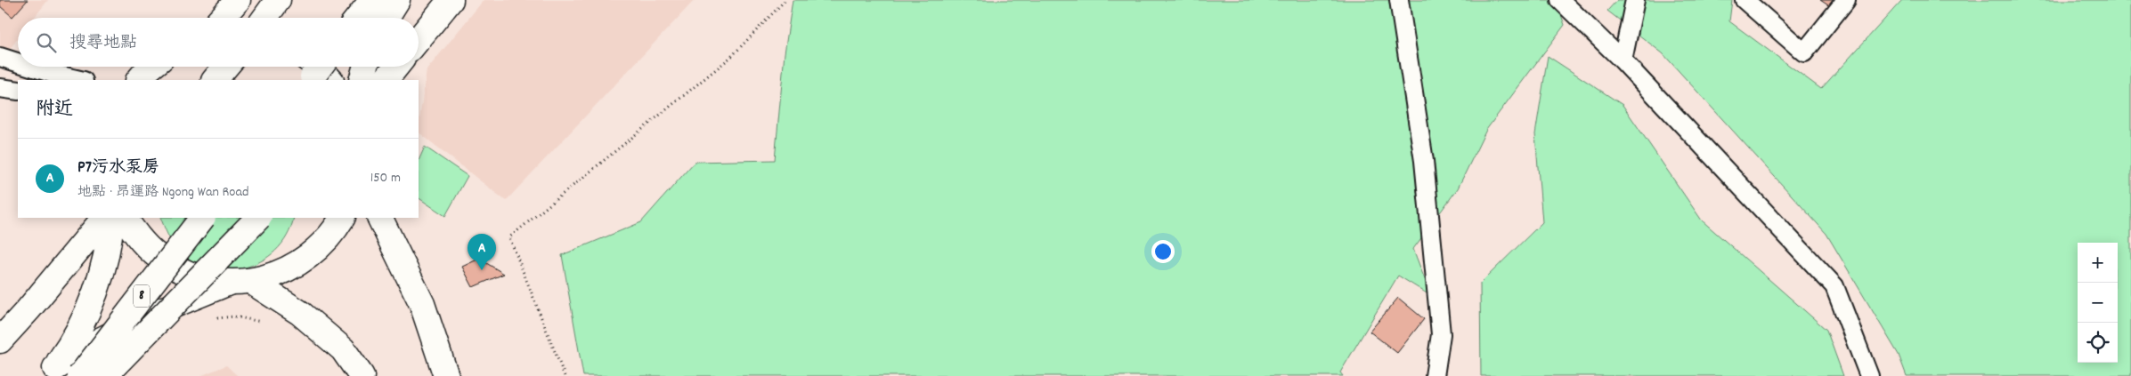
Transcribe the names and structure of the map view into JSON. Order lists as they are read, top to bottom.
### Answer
{
  "streets": {
    "main road": ["8"]
  },
  "page": {
    "search": "搜尋地點",
    "heading": "附近",
    "list": [
      {
        "mark": "A",
        "name": "P7污水泵房",
        "note": "地點 · 昂運路 Ngong Wan Road",
        "value": "150 m"
      }
    ],
    "pins": "A",
    "map_buttons": ["+", "−"]
  }
}
